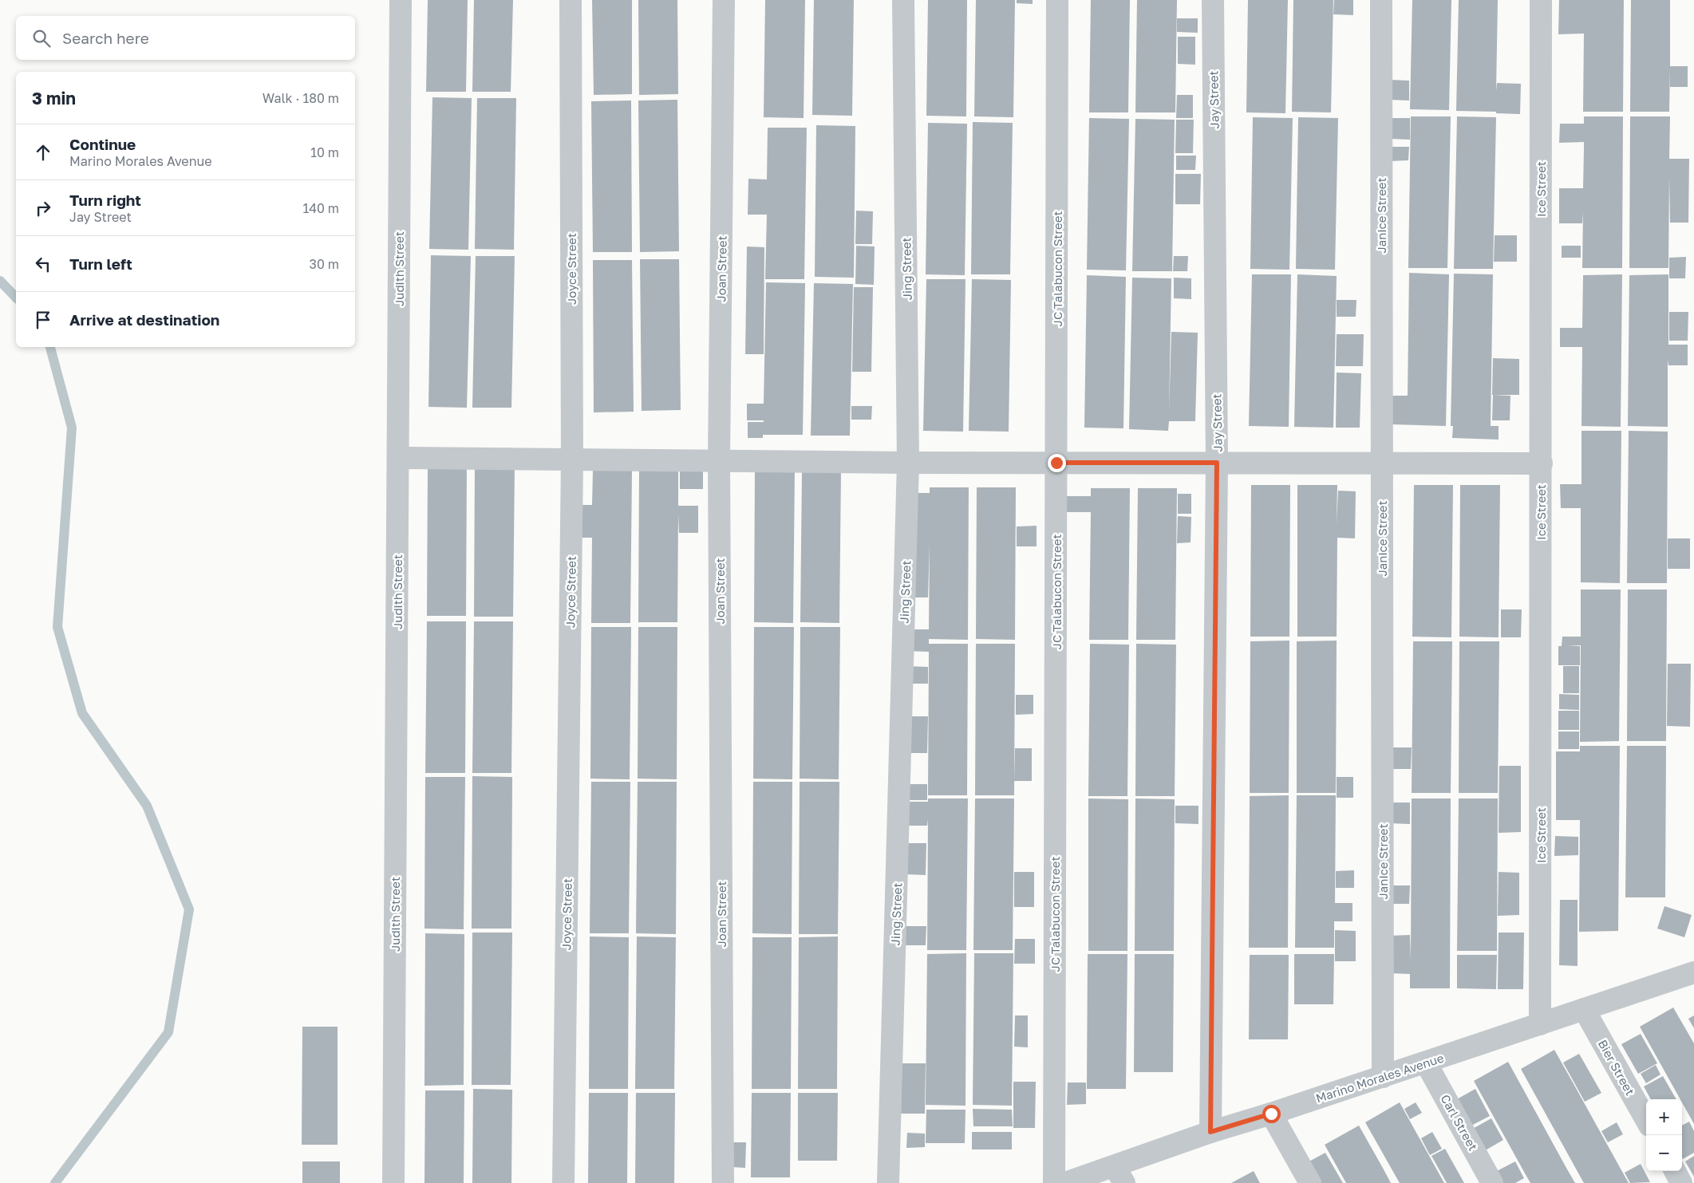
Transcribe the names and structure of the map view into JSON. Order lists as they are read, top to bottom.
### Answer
{
  "streets": {
    "street": [
      "Jay Street",
      "Ice Street",
      "Janice Street",
      "Judith Street",
      "Joyce Street",
      "Joan Street",
      "Jing Street",
      "JC Talabucon Street",
      "Bier Street",
      "Marino Morales Avenue",
      "Carl Street"
    ]
  },
  "crossings": [
    ["Jay Street", "Marino Morales Avenue"],
    ["Ice Street", "Marino Morales Avenue"],
    ["Janice Street", "Marino Morales Avenue"],
    ["Bier Street", "Marino Morales Avenue"],
    ["Marino Morales Avenue", "Carl Street"]
  ],
  "page": {
    "search": "Search here",
    "heading": ["3 min", "Walk · 180 m"],
    "list": [
      ["Continue", "Marino Morales Avenue", "10 m"],
      ["Turn right", "Jay Street", "140 m"],
      ["Turn left", "30 m"],
      "Arrive at destination"
    ],
    "map_buttons": ["+", "−"]
  }
}
